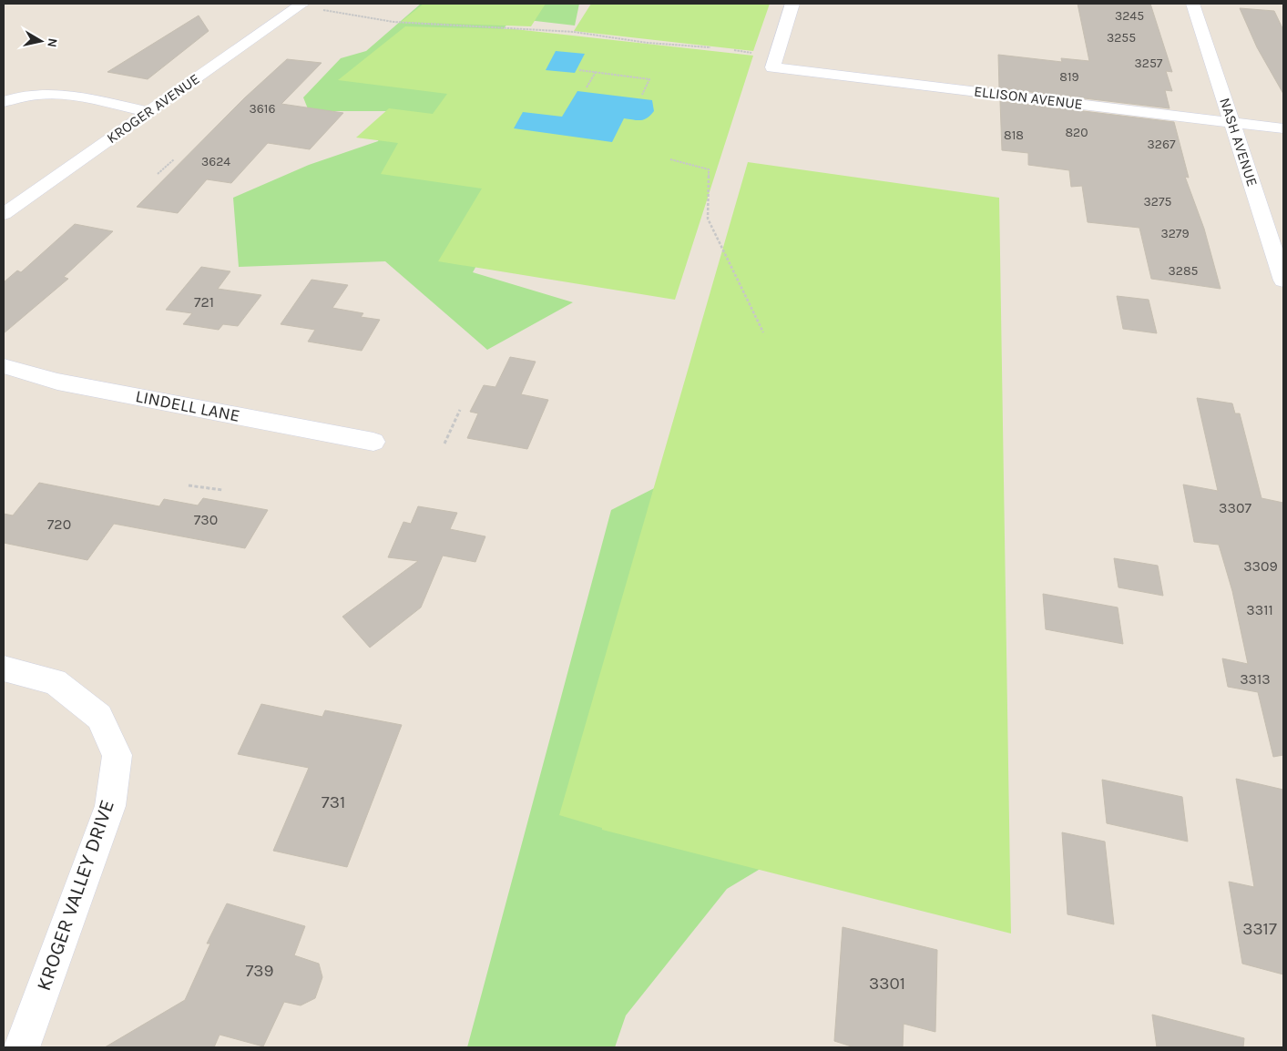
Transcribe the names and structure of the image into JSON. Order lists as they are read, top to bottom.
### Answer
{
  "streets": {
    "street": [
      "ELLISON AVENUE",
      "KROGER AVENUE",
      "NASH AVENUE",
      "LINDELL LANE",
      "KROGER VALLEY DRIVE"
    ]
  },
  "crossings": [
    ["ELLISON AVENUE", "NASH AVENUE"]
  ],
  "house_numbers": [
    "3245",
    "3255",
    "3257",
    "819",
    "3616",
    "820",
    "818",
    "3267",
    "3624",
    "3275",
    "3279",
    "3285",
    "721",
    "3307",
    "730",
    "720",
    "3309",
    "3311",
    "3313",
    "731",
    "3317",
    "739",
    "3301"
  ],
  "north": "right"
}
